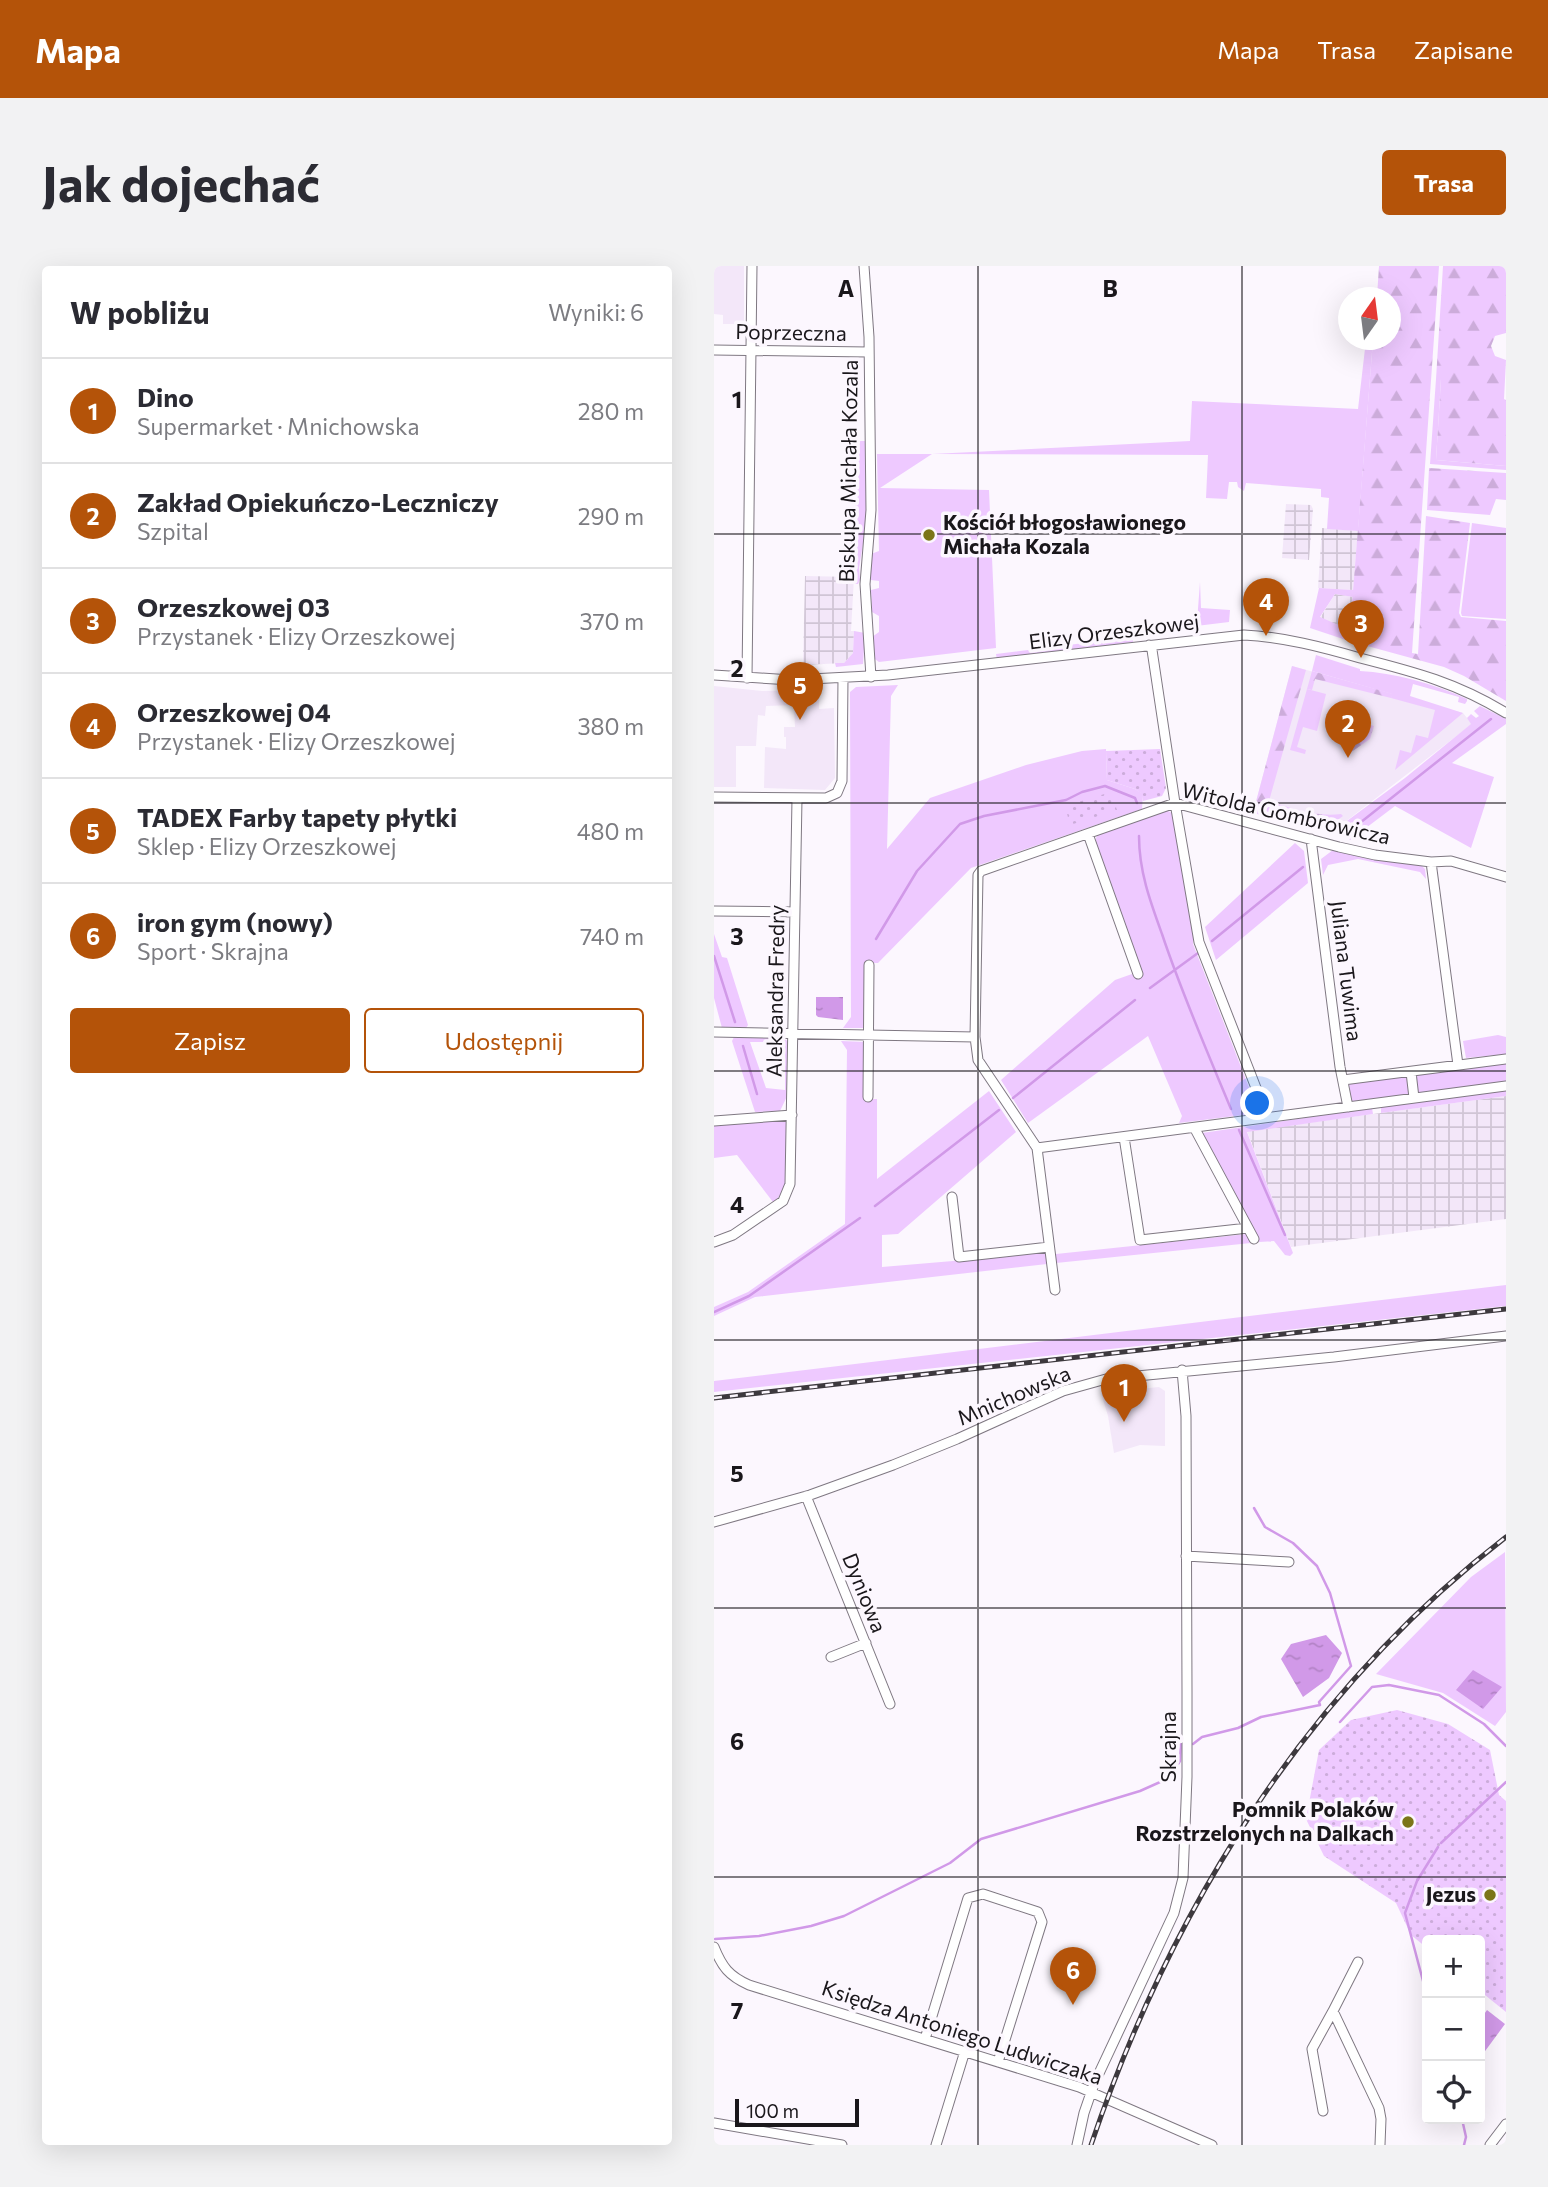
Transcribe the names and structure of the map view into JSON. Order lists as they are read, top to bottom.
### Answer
{
  "streets": {
    "street": [
      "Poprzeczna",
      "Biskupa Michała Kozala",
      "Elizy Orzeszkowej",
      "Witolda Gombrowicza",
      "Juliana Tuwima",
      "Aleksandra Fredry",
      "Mnichowska",
      "Dyniowa",
      "Skrajna",
      "Księdza Antoniego Ludwiczaka"
    ]
  },
  "crossings": [
    ["Poprzeczna", "Biskupa Michała Kozala"],
    ["Biskupa Michała Kozala", "Elizy Orzeszkowej"],
    ["Witolda Gombrowicza", "Juliana Tuwima"],
    ["Mnichowska", "Dyniowa"],
    ["Mnichowska", "Skrajna"],
    ["Skrajna", "Księdza Antoniego Ludwiczaka"]
  ],
  "places": ["Kościół błogosławionego Michała Kozala", "Pomnik Polaków Rozstrzelonych na Dalkach", "Jezus"],
  "scale_bar": "100 m",
  "north": "top",
  "page": {
    "header": "Mapa",
    "nav": ["Mapa", "Trasa", "Zapisane"],
    "buttons": [
      "Trasa",
      ["Zapisz", "Udostępnij"]
    ],
    "title": "Jak dojechać",
    "heading": ["W pobliżu", "Wyniki: 6"],
    "list": [
      {
        "mark": "1",
        "name": "Dino",
        "note": "Supermarket · Mnichowska",
        "value": "280 m"
      },
      {
        "mark": "2",
        "name": "Zakład Opiekuńczo-Leczniczy",
        "note": "Szpital",
        "value": "290 m"
      },
      {
        "mark": "3",
        "name": "Orzeszkowej 03",
        "note": "Przystanek · Elizy Orzeszkowej",
        "value": "370 m"
      },
      {
        "mark": "4",
        "name": "Orzeszkowej 04",
        "note": "Przystanek · Elizy Orzeszkowej",
        "value": "380 m"
      },
      {
        "mark": "5",
        "name": "TADEX Farby tapety płytki",
        "note": "Sklep · Elizy Orzeszkowej",
        "value": "480 m"
      },
      {
        "mark": "6",
        "name": "iron gym (nowy)",
        "note": "Sport · Skrajna",
        "value": "740 m"
      }
    ],
    "pins": [
      "4",
      "3",
      "5",
      "2",
      "1",
      "6"
    ],
    "map_buttons": ["+", "−"],
    "scale": "100 m"
  },
  "grid": {
    "columns": ["A", "B"],
    "rows": [
      "1",
      "2",
      "3",
      "4",
      "5",
      "6",
      "7"
    ]
  }
}
